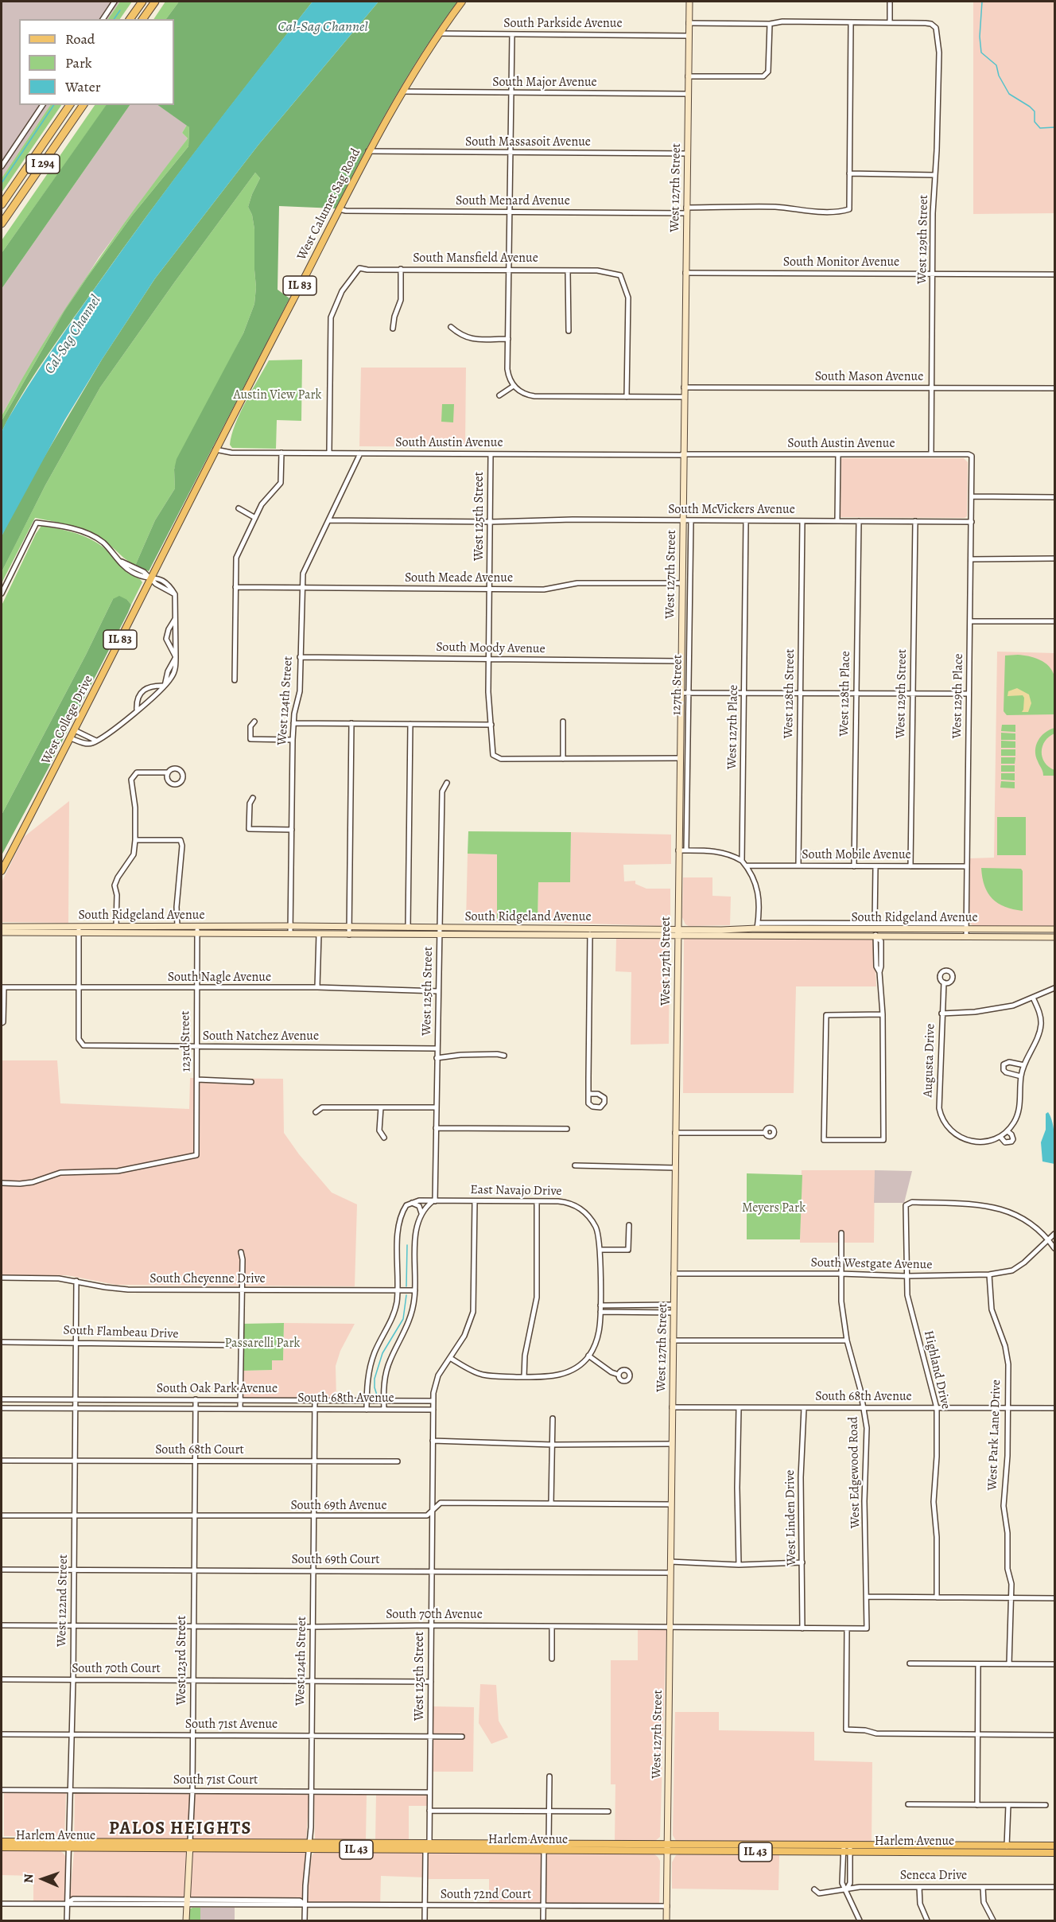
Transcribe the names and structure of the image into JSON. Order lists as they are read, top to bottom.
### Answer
{
  "streets": {
    "highway": ["I 294"],
    "main road": [
      "West 127th Street",
      "West Calumet Sag Road",
      "IL 83",
      "West College Drive",
      "South Ridgeland Avenue",
      "West 123rd Street",
      "Harlem Avenue",
      "IL 43"
    ],
    "street": [
      "South Parkside Avenue",
      "South Major Avenue",
      "South Massasoit Avenue",
      "South Menard Avenue",
      "West 129th Street",
      "South Mansfield Avenue",
      "South Monitor Avenue",
      "South Mason Avenue",
      "South Austin Avenue",
      "South McVickers Avenue",
      "West 125th Street",
      "South Meade Avenue",
      "South Moody Avenue",
      "127th Street",
      "West 128th Street",
      "West 128th Place",
      "West 129th Place",
      "West 124th Street",
      "West 127th Place",
      "South Mobile Avenue",
      "South Nagle Avenue",
      "South Natchez Avenue",
      "123rd Street",
      "Augusta Drive",
      "East Navajo Drive",
      "South Westgate Avenue",
      "South Cheyenne Drive",
      "South Flambeau Drive",
      "Highland Drive",
      "South Oak Park Avenue",
      "South 68th Avenue",
      "West Park Lane Drive",
      "South 68th Court",
      "West Edgewood Road",
      "South 69th Avenue",
      "West Linden Drive",
      "South 69th Court",
      "West 122nd Street",
      "South 70th Avenue",
      "South 70th Court",
      "South 71st Avenue",
      "South 71st Court",
      "Seneca Drive",
      "South 72nd Court"
    ]
  },
  "crossings": [
    ["South Parkside Avenue", "West 127th Street"],
    ["South Parkside Avenue", "West Calumet Sag Road"],
    ["South Major Avenue", "West 127th Street"],
    ["South Major Avenue", "West Calumet Sag Road"],
    ["South Massasoit Avenue", "West 127th Street"],
    ["South Massasoit Avenue", "West Calumet Sag Road"],
    ["West 127th Street", "South Menard Avenue"],
    ["West 127th Street", "South Monitor Avenue"],
    ["West 127th Street", "South Mason Avenue"],
    ["West 127th Street", "South Austin Avenue"],
    ["West 127th Street", "South McVickers Avenue"],
    ["West 127th Street", "South Meade Avenue"],
    ["West 127th Street", "South Moody Avenue"],
    ["West 127th Street", "South Ridgeland Avenue"],
    ["West 127th Street", "South Westgate Avenue"],
    ["West 127th Street", "South 68th Avenue"],
    ["West 127th Street", "South 69th Avenue"],
    ["West 127th Street", "South 69th Court"],
    ["West 127th Street", "South 70th Avenue"],
    ["West 127th Street", "Harlem Avenue"],
    ["West 127th Street", "South 72nd Court"],
    ["South Menard Avenue", "West Calumet Sag Road"],
    ["West Calumet Sag Road", "South Austin Avenue"],
    ["West Calumet Sag Road", "West College Drive"],
    ["West 129th Street", "South Monitor Avenue"],
    ["West 129th Street", "South Mason Avenue"],
    ["West 129th Street", "South Austin Avenue"],
    ["West 129th Street", "South McVickers Avenue"],
    ["West 129th Street", "South Mobile Avenue"],
    ["South Mansfield Avenue", "South Austin Avenue"],
    ["South Austin Avenue", "West 125th Street"],
    ["South Austin Avenue", "West 129th Place"],
    ["South Austin Avenue", "West 124th Street"],
    ["South McVickers Avenue", "West 125th Street"],
    ["South McVickers Avenue", "127th Street"],
    ["South McVickers Avenue", "West 128th Street"],
    ["South McVickers Avenue", "West 128th Place"],
    ["South McVickers Avenue", "West 129th Place"],
    ["South McVickers Avenue", "West 124th Street"],
    ["South McVickers Avenue", "West 127th Place"],
    ["West 125th Street", "South Meade Avenue"],
    ["West 125th Street", "South Moody Avenue"],
    ["West 125th Street", "South Ridgeland Avenue"],
    ["West 125th Street", "South Nagle Avenue"],
    ["West 125th Street", "South Natchez Avenue"],
    ["West 125th Street", "East Navajo Drive"],
    ["West 125th Street", "South Oak Park Avenue"],
    ["West 125th Street", "South 68th Avenue"],
    ["West 125th Street", "South 69th Avenue"],
    ["West 125th Street", "South 69th Court"],
    ["West 125th Street", "South 70th Avenue"],
    ["West 125th Street", "South 70th Court"],
    ["West 125th Street", "South 71st Avenue"],
    ["West 125th Street", "South 71st Court"],
    ["West 125th Street", "Harlem Avenue"],
    ["West 125th Street", "South 72nd Court"],
    ["South Meade Avenue", "West 124th Street"],
    ["South Moody Avenue", "West 124th Street"],
    ["West 128th Street", "South Mobile Avenue"],
    ["West 128th Place", "South Mobile Avenue"],
    ["West 129th Place", "South Mobile Avenue"],
    ["West 129th Place", "South Ridgeland Avenue"],
    ["West 124th Street", "South Ridgeland Avenue"],
    ["West 124th Street", "South Oak Park Avenue"],
    ["West 124th Street", "South 68th Avenue"],
    ["West 124th Street", "South 68th Court"],
    ["West 124th Street", "South 69th Avenue"],
    ["West 124th Street", "South 69th Court"],
    ["West 124th Street", "South 70th Avenue"],
    ["West 124th Street", "South 70th Court"],
    ["West 124th Street", "South 71st Avenue"],
    ["West 124th Street", "South 71st Court"],
    ["West 124th Street", "Harlem Avenue"],
    ["West 124th Street", "South 72nd Court"],
    ["South Ridgeland Avenue", "123rd Street"],
    ["South Nagle Avenue", "South Natchez Avenue"],
    ["South Nagle Avenue", "123rd Street"],
    ["South Natchez Avenue", "123rd Street"],
    ["South Westgate Avenue", "Highland Drive"],
    ["South Westgate Avenue", "West Park Lane Drive"],
    ["South Westgate Avenue", "West Edgewood Road"],
    ["South Cheyenne Drive", "West 122nd Street"],
    ["South Flambeau Drive", "West 122nd Street"],
    ["Highland Drive", "South 68th Avenue"],
    ["South Oak Park Avenue", "West 122nd Street"],
    ["South Oak Park Avenue", "West 123rd Street"],
    ["South 68th Avenue", "West Park Lane Drive"],
    ["South 68th Avenue", "West Edgewood Road"],
    ["South 68th Avenue", "West Linden Drive"],
    ["South 68th Avenue", "West 122nd Street"],
    ["South 68th Avenue", "West 123rd Street"],
    ["South 68th Court", "West 122nd Street"],
    ["South 68th Court", "West 123rd Street"],
    ["West Edgewood Road", "South 70th Avenue"],
    ["South 69th Avenue", "West 122nd Street"],
    ["South 69th Avenue", "West 123rd Street"],
    ["West Linden Drive", "South 70th Avenue"],
    ["South 69th Court", "West 122nd Street"],
    ["South 69th Court", "West 123rd Street"],
    ["West 122nd Street", "South 70th Avenue"],
    ["West 122nd Street", "South 70th Court"],
    ["West 122nd Street", "South 71st Avenue"],
    ["West 122nd Street", "South 71st Court"],
    ["West 122nd Street", "Harlem Avenue"],
    ["West 122nd Street", "South 72nd Court"],
    ["South 70th Avenue", "West 123rd Street"],
    ["West 123rd Street", "South 70th Court"],
    ["West 123rd Street", "South 71st Avenue"],
    ["West 123rd Street", "South 71st Court"],
    ["West 123rd Street", "Harlem Avenue"],
    ["West 123rd Street", "South 72nd Court"]
  ],
  "districts": ["PALOS HEIGHTS"],
  "water": ["Cal-Sag Channel"],
  "parks": ["Austin View Park", "Meyers Park", "Passarelli Park"],
  "legend": ["Road", "Park", "Water"],
  "north": "left"
}
